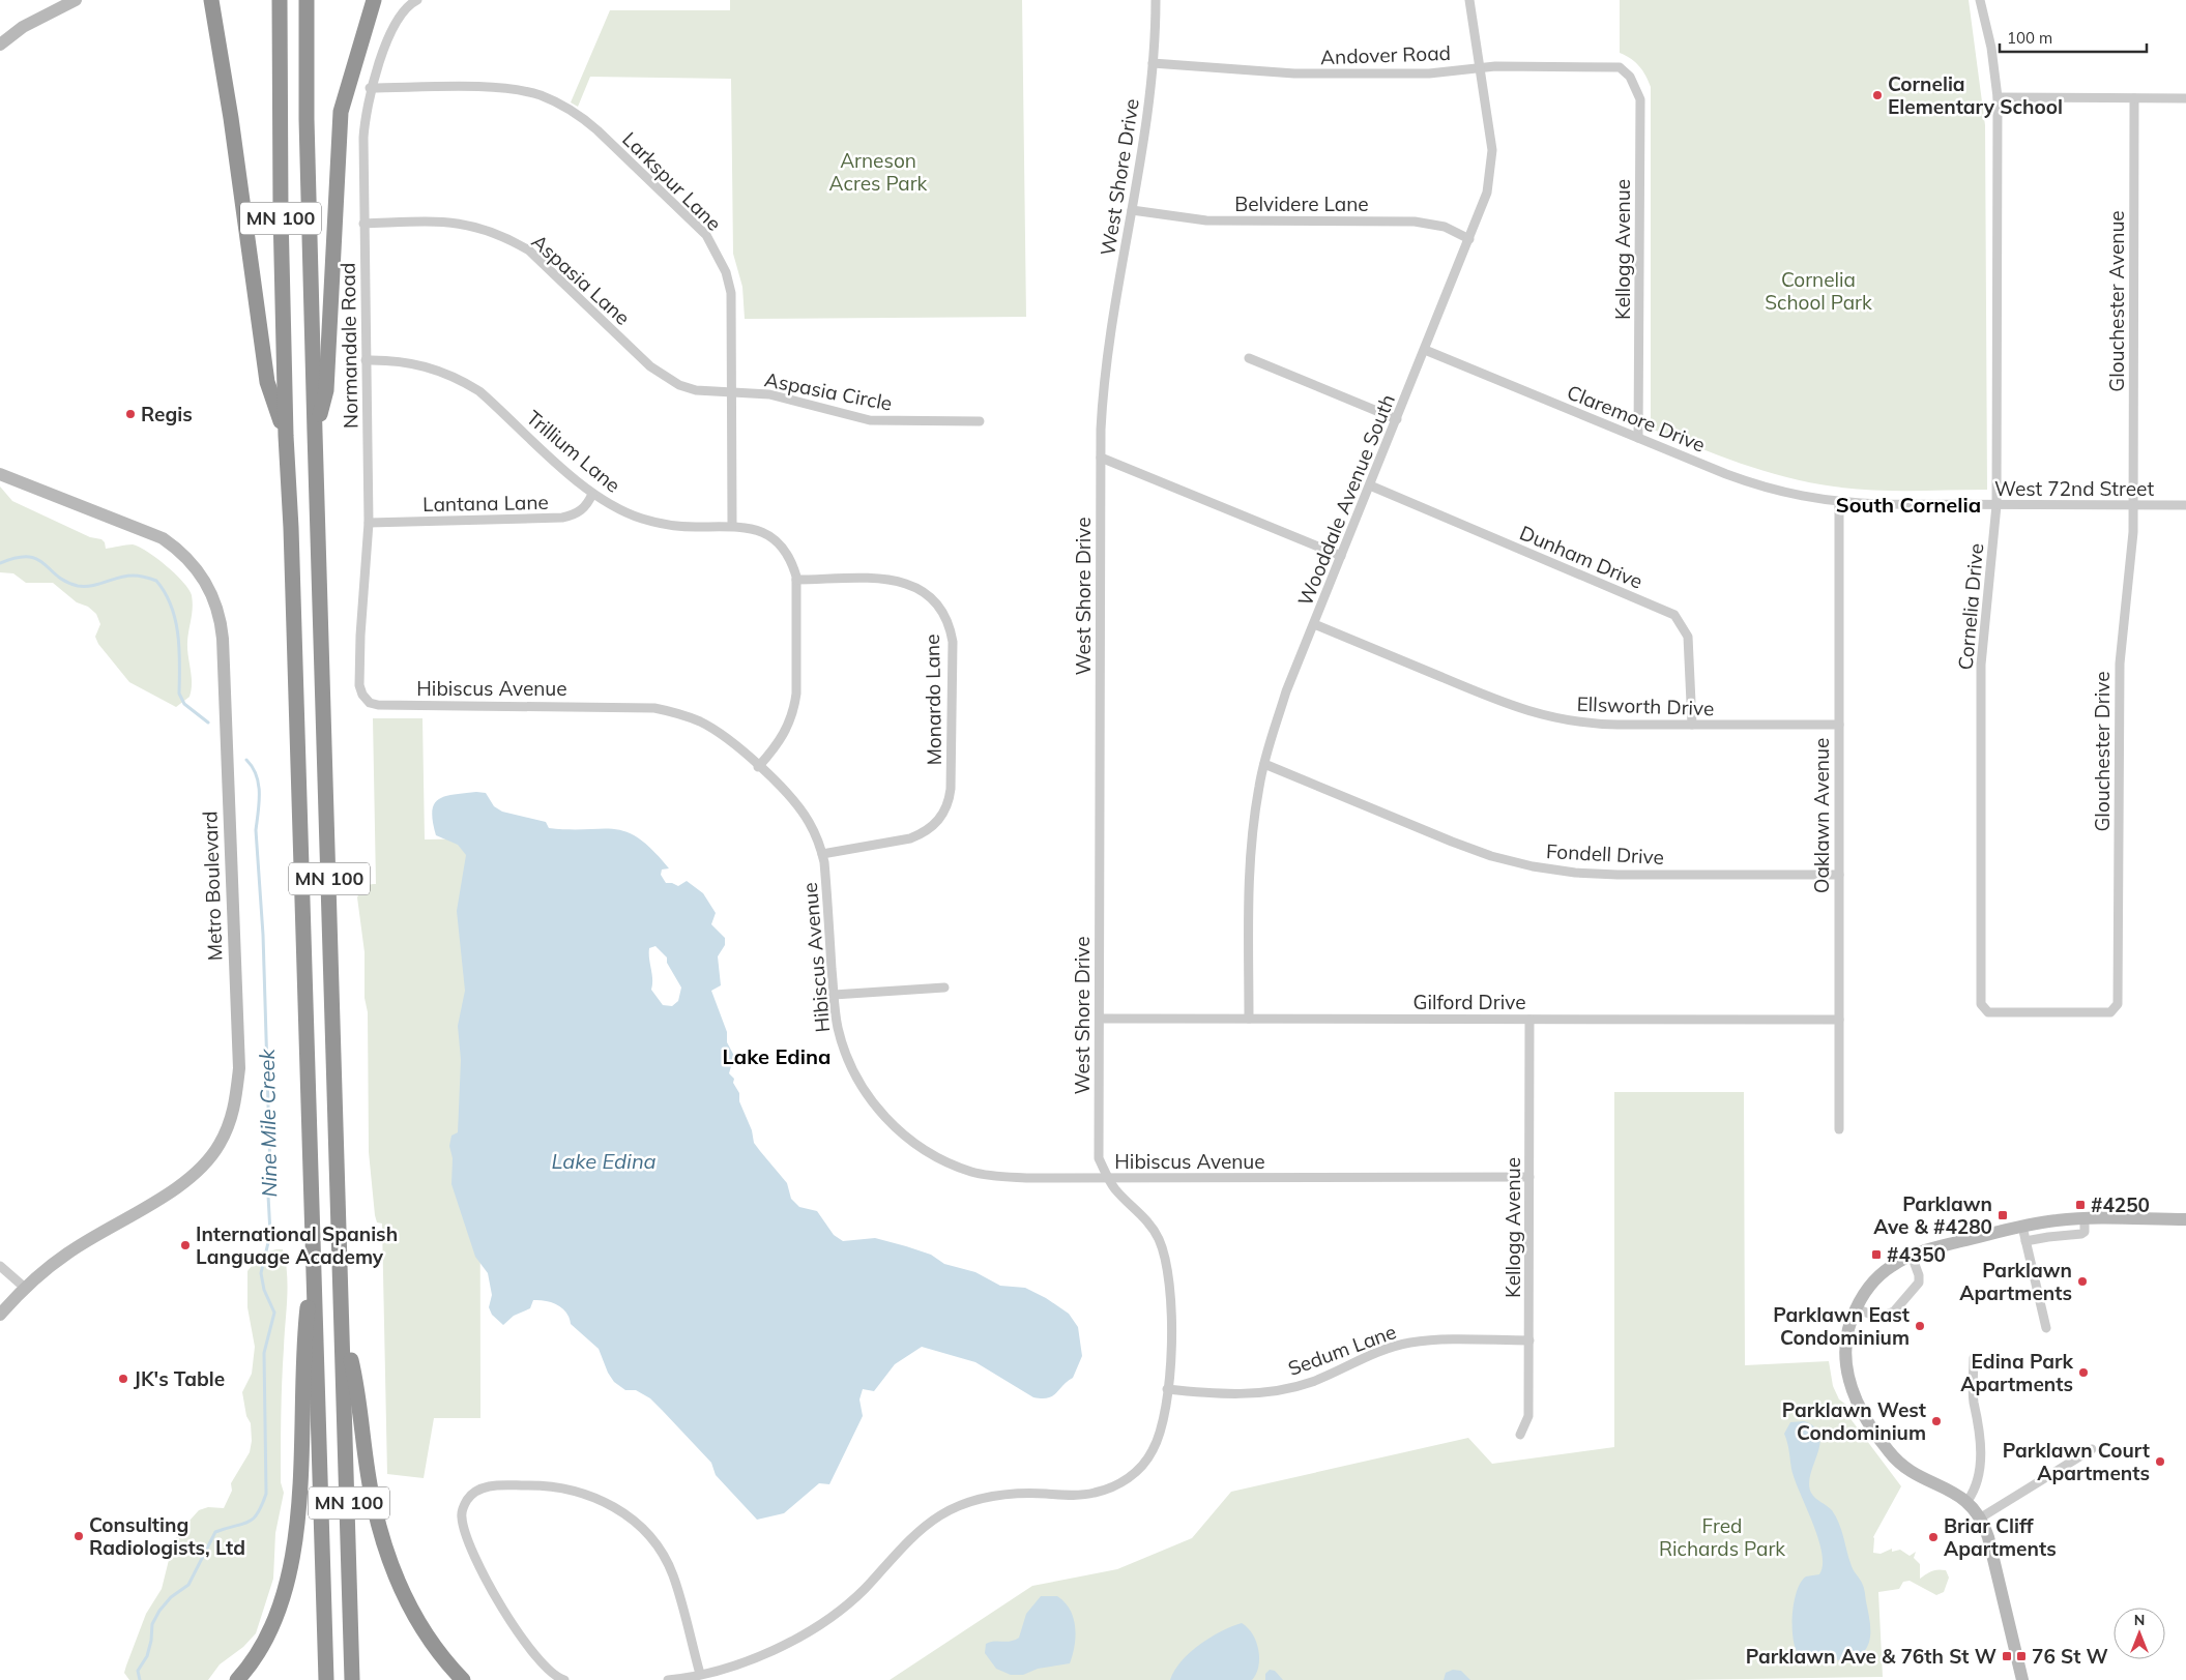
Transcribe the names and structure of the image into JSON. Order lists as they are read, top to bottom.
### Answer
{
  "streets": {
    "highway": ["MN 100"],
    "street": [
      "Andover Road",
      "West Shore Drive",
      "Larkspur Lane",
      "Belvidere Lane",
      "Kellogg Avenue",
      "Aspasia Lane",
      "Glouchester Avenue",
      "Normandale Road",
      "Aspasia Circle",
      "Claremore Drive",
      "Trillium Lane",
      "West 72nd Street",
      "Wooddale Avenue South",
      "Lantana Lane",
      "Dunham Drive",
      "Cornelia Drive",
      "Hibiscus Avenue",
      "Monardo Lane",
      "Ellsworth Drive",
      "Glouchester Drive",
      "Oaklawn Avenue",
      "Fondell Drive",
      "Metro Boulevard",
      "Gilford Drive",
      "Sedum Lane"
    ]
  },
  "crossings": [
    ["Andover Road", "West Shore Drive"],
    ["Andover Road", "Kellogg Avenue"],
    ["Andover Road", "Wooddale Avenue South"],
    ["West Shore Drive", "Belvidere Lane"],
    ["West Shore Drive", "Hibiscus Avenue"],
    ["West Shore Drive", "Gilford Drive"],
    ["West Shore Drive", "Sedum Lane"],
    ["Larkspur Lane", "Aspasia Lane"],
    ["Larkspur Lane", "Normandale Road"],
    ["Larkspur Lane", "Aspasia Circle"],
    ["Larkspur Lane", "Trillium Lane"],
    ["Belvidere Lane", "Wooddale Avenue South"],
    ["Kellogg Avenue", "Claremore Drive"],
    ["Kellogg Avenue", "Hibiscus Avenue"],
    ["Kellogg Avenue", "Gilford Drive"],
    ["Kellogg Avenue", "Sedum Lane"],
    ["Aspasia Lane", "Normandale Road"],
    ["Aspasia Lane", "Aspasia Circle"],
    ["Glouchester Avenue", "West 72nd Street"],
    ["Glouchester Avenue", "Glouchester Drive"],
    ["Normandale Road", "Trillium Lane"],
    ["Normandale Road", "Lantana Lane"],
    ["Normandale Road", "Hibiscus Avenue"],
    ["Claremore Drive", "West 72nd Street"],
    ["Claremore Drive", "Wooddale Avenue South"],
    ["Claremore Drive", "Oaklawn Avenue"],
    ["Trillium Lane", "Lantana Lane"],
    ["Trillium Lane", "Hibiscus Avenue"],
    ["Trillium Lane", "Monardo Lane"],
    ["West 72nd Street", "Cornelia Drive"],
    ["West 72nd Street", "Glouchester Drive"],
    ["West 72nd Street", "Oaklawn Avenue"],
    ["Wooddale Avenue South", "Dunham Drive"],
    ["Wooddale Avenue South", "Ellsworth Drive"],
    ["Wooddale Avenue South", "Fondell Drive"],
    ["Wooddale Avenue South", "Gilford Drive"],
    ["Dunham Drive", "Ellsworth Drive"],
    ["Cornelia Drive", "Glouchester Drive"],
    ["Hibiscus Avenue", "Monardo Lane"],
    ["Ellsworth Drive", "Oaklawn Avenue"],
    ["Oaklawn Avenue", "Fondell Drive"],
    ["Oaklawn Avenue", "Gilford Drive"]
  ],
  "districts": ["South Cornelia", "Lake Edina"],
  "water": ["Nine Mile Creek", "Lake Edina"],
  "parks": ["Arneson Acres Park", "Cornelia School Park", "Fred Richards Park"],
  "places": {
    "other": [
      "Cornelia Elementary School",
      "Regis",
      "International Spanish Language Academy",
      "Parklawn Apartments",
      "Parklawn East Condominium",
      "Edina Park Apartments",
      "JK's Table",
      "Parklawn West Condominium",
      "Parklawn Court Apartments",
      "Consulting Radiologists, Ltd",
      "Briar Cliff Apartments"
    ],
    "transit": [
      "#4250",
      "Parklawn Ave & #4280",
      "#4350",
      "Parklawn Ave & 76th St W",
      "76 St W"
    ]
  },
  "scale_bar": "100 m",
  "north": "top"
}
